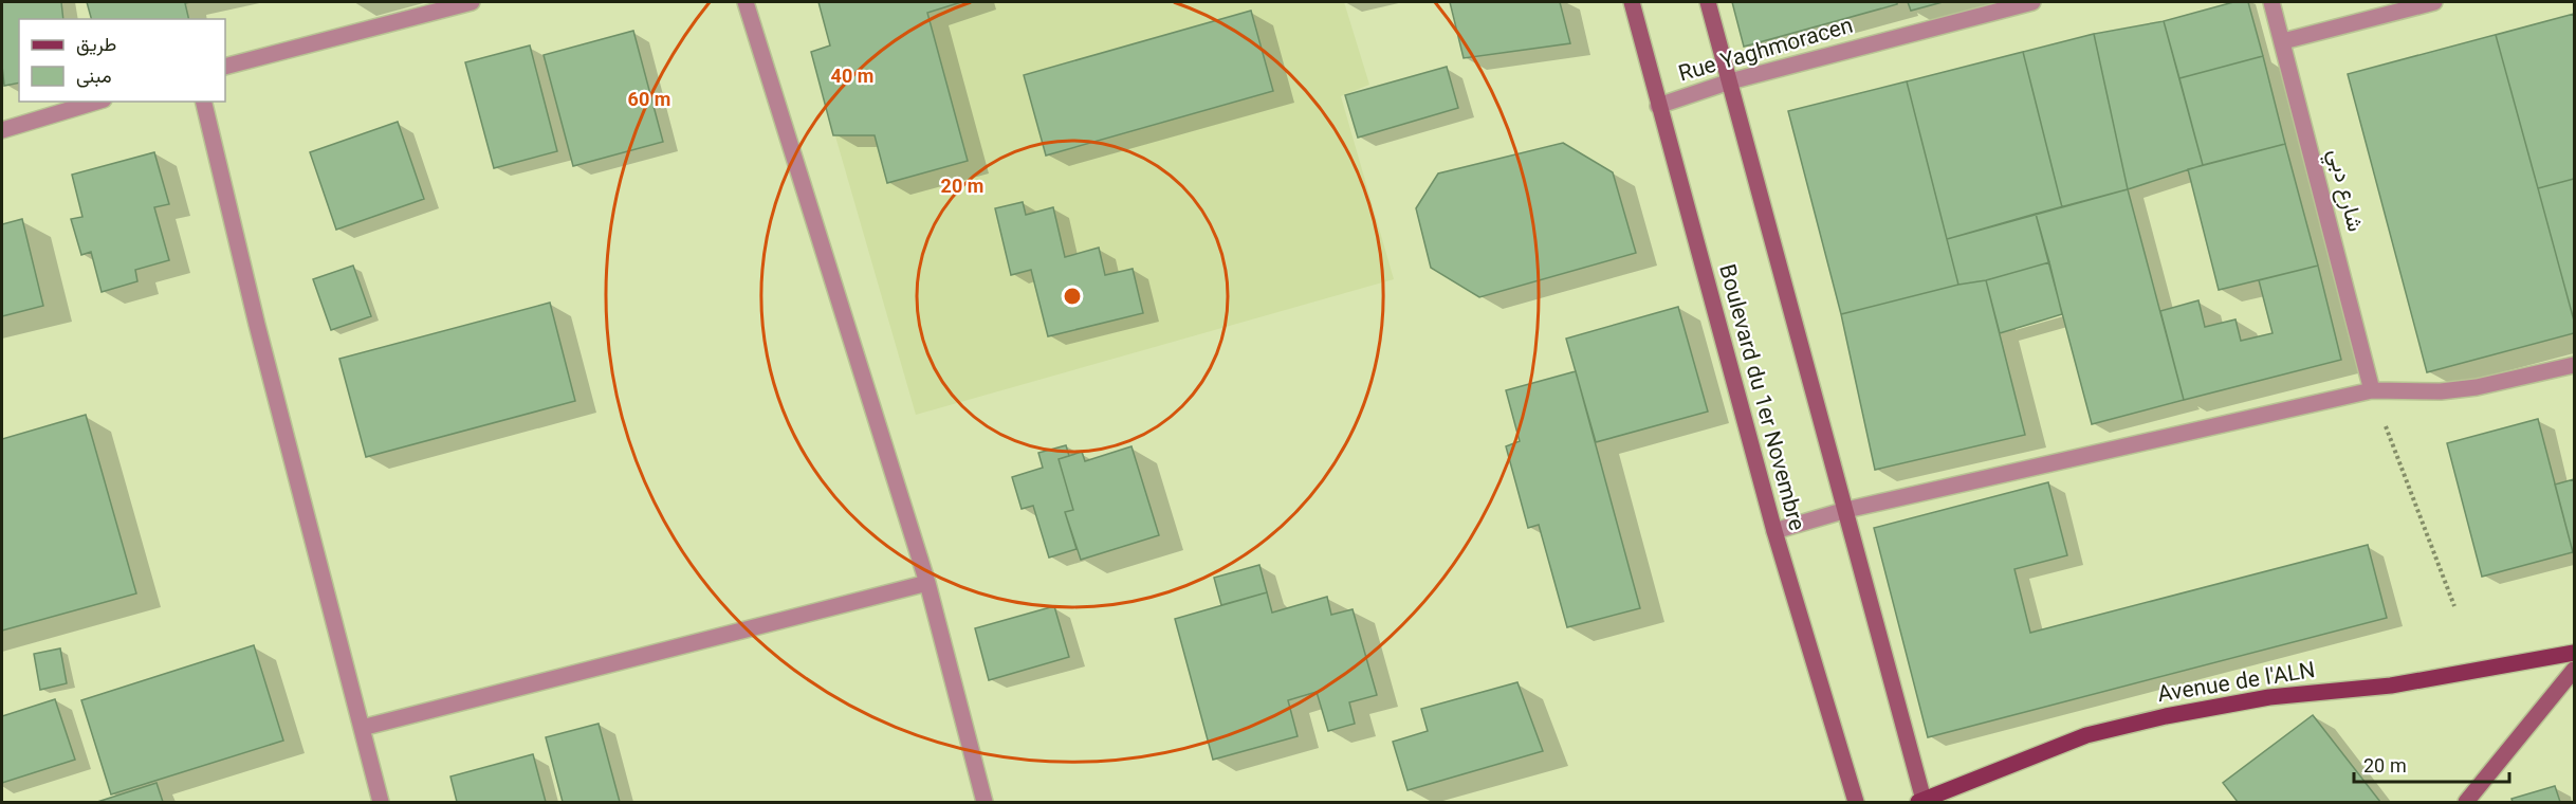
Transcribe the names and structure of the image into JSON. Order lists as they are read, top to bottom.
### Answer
{
  "streets": {
    "main road": ["Boulevard du 1er Novembre", "Avenue de l'ALN"],
    "street": ["Rue Yaghmoracen", "شارع دبي"]
  },
  "crossings": [
    ["Rue Yaghmoracen", "Boulevard du 1er Novembre"]
  ],
  "legend": ["طريق", "مبنى"],
  "scale_bar": "20 m",
  "rings": ["40 m", "60 m", "20 m"]
}
